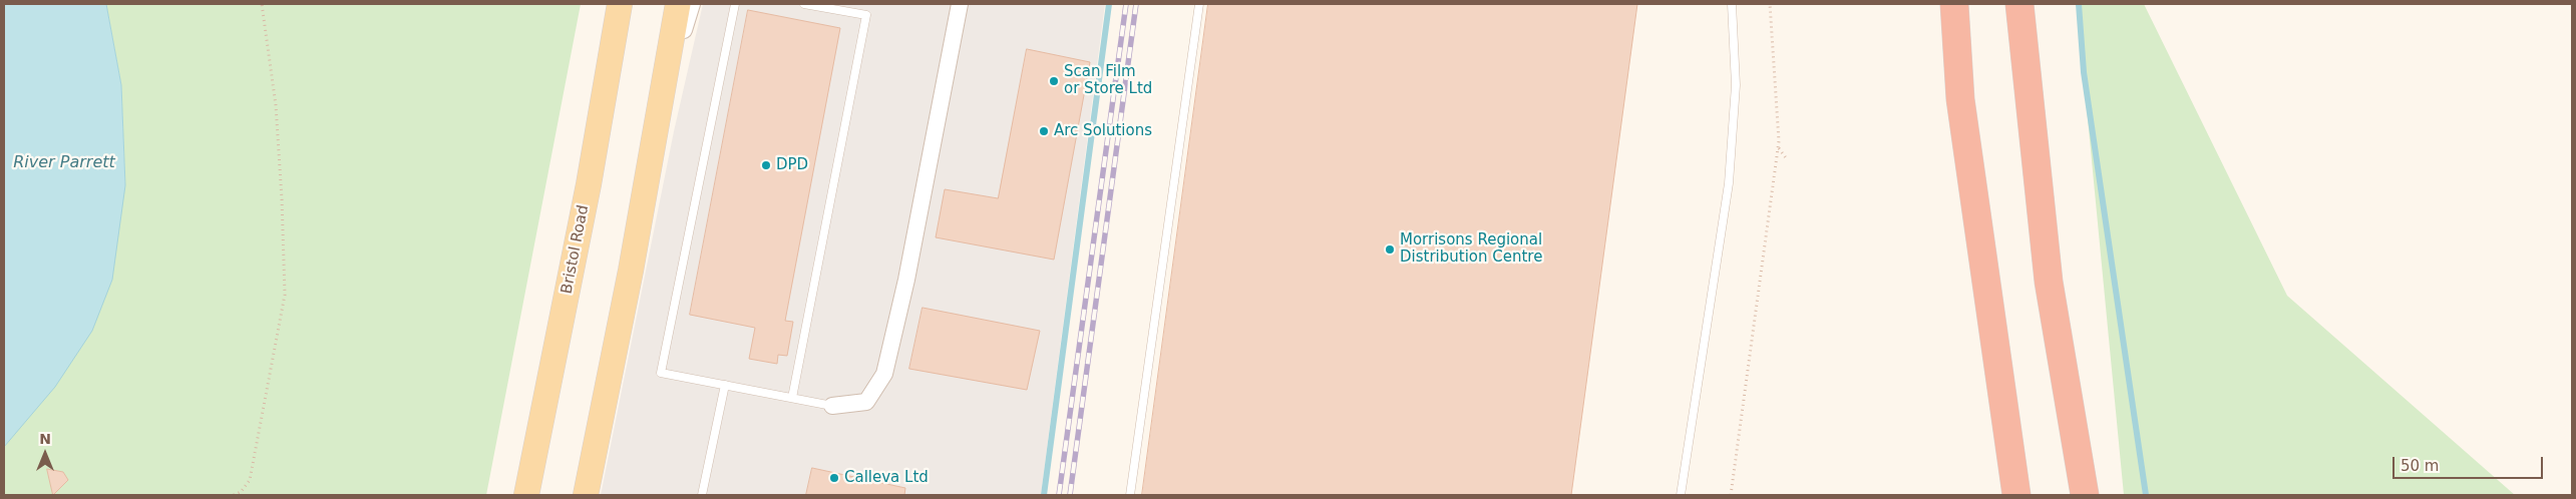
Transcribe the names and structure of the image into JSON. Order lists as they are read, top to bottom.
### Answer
{
  "streets": {
    "main road": ["Bristol Road"]
  },
  "water": ["River Parrett"],
  "places": [
    "Scan Film or Store Ltd",
    "Arc Solutions",
    "DPD",
    "Morrisons Regional Distribution Centre",
    "Calleva Ltd"
  ],
  "scale_bar": "50 m",
  "north": "top"
}
